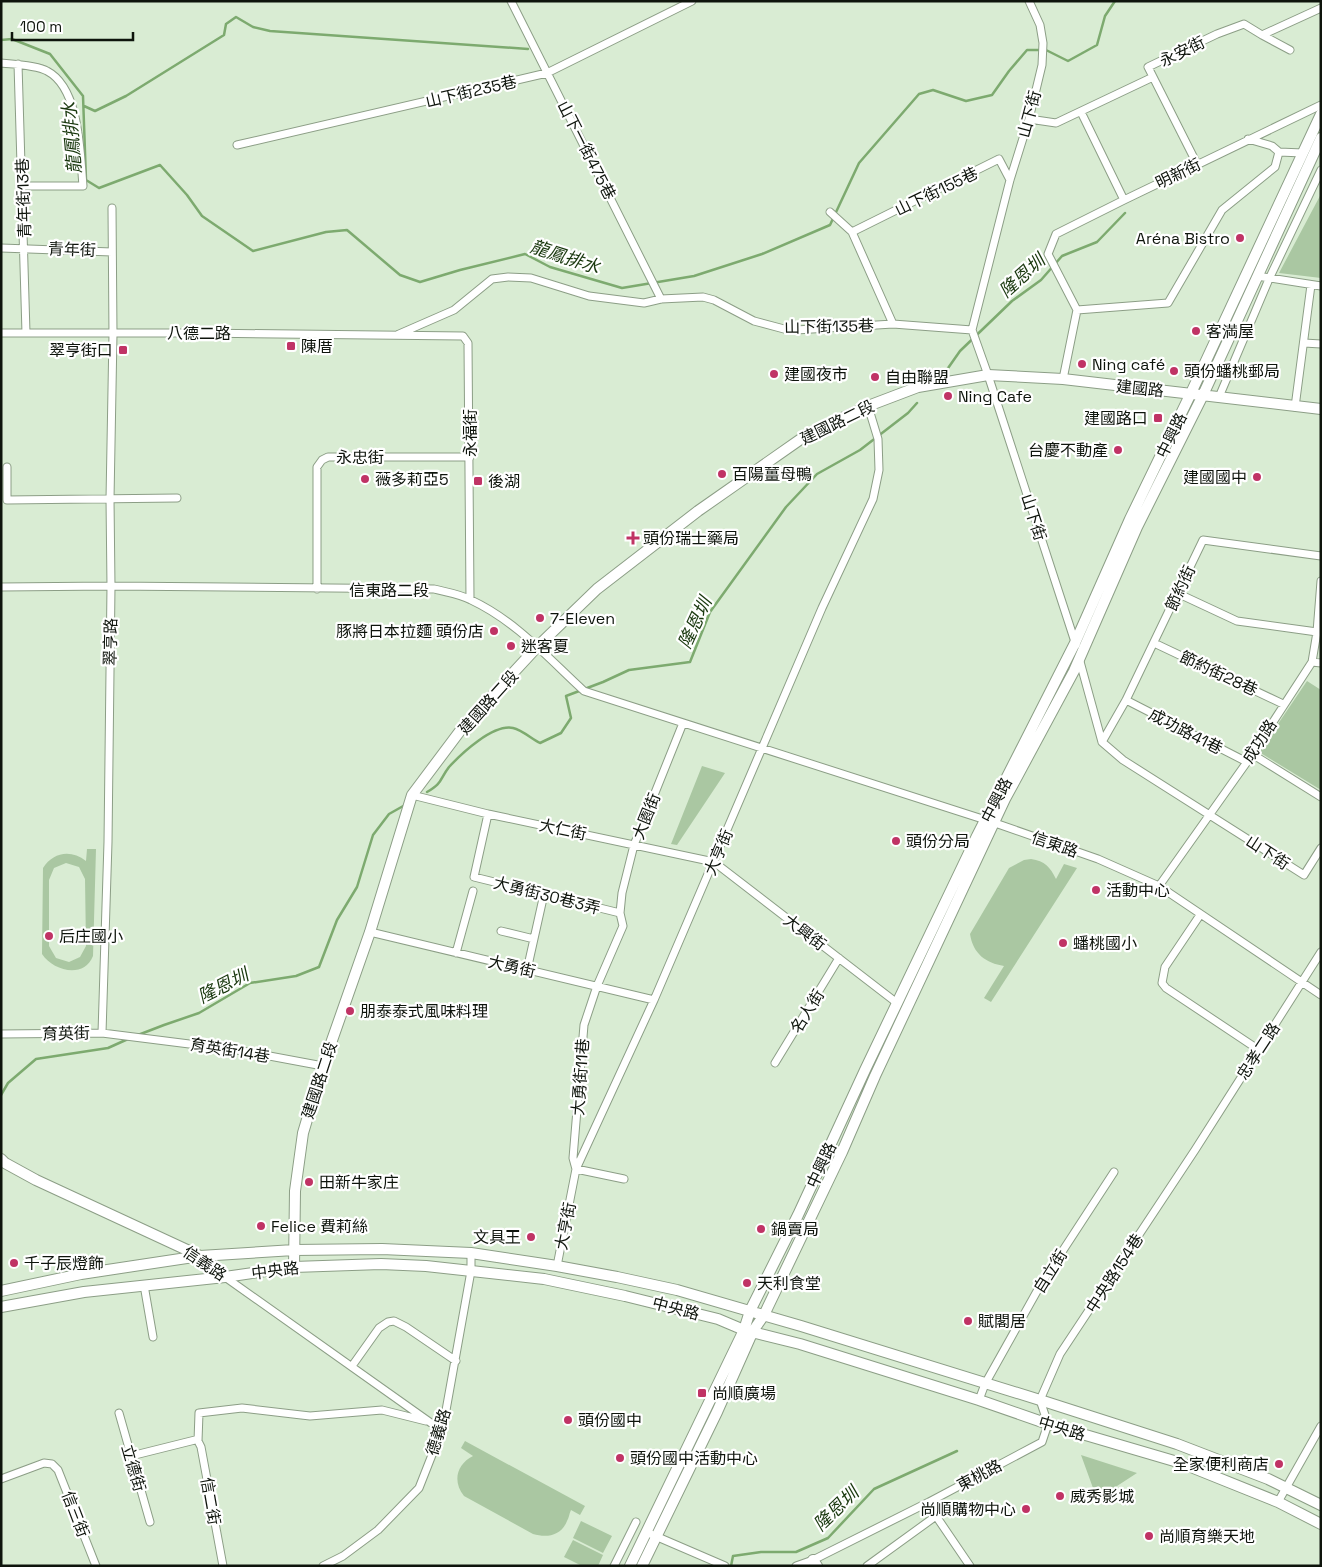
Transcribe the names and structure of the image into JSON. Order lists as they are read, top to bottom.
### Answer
{
  "streets": {
    "street": [
      "永安街",
      "山下街235巷",
      "山下街",
      "山下一街475巷",
      "明新街",
      "山下街155巷",
      "青年街13巷",
      "青年街",
      "山下街135巷",
      "八德二路",
      "建國路",
      "建國路二段",
      "永福街",
      "中興路",
      "永忠街",
      "節約街",
      "信東路二段",
      "翠亨路",
      "節約街28巷",
      "成功路41巷",
      "成功路",
      "大園街",
      "大仁街",
      "信東路",
      "大亨街",
      "大勇街30巷3弄",
      "大興街",
      "大勇街",
      "名人街",
      "育英街",
      "育英街14巷",
      "忠孝二路",
      "大勇街11巷",
      "信義路",
      "中央路",
      "自立街",
      "中央路154巷",
      "德義路",
      "立德街",
      "東桃路",
      "信二街",
      "信三街"
    ]
  },
  "crossings": [
    ["永安街", "山下街"],
    ["山下街235巷", "山下一街475巷"],
    ["山下街", "山下街155巷"],
    ["山下街", "山下街135巷"],
    ["山下街", "建國路"],
    ["山下街", "建國路二段"],
    ["山下街", "中興路"],
    ["山下街", "節約街"],
    ["山下街", "成功路"],
    ["山下一街475巷", "山下街135巷"],
    ["青年街13巷", "青年街"],
    ["青年街13巷", "八德二路"],
    ["青年街", "翠亨路"],
    ["山下街135巷", "八德二路"],
    ["山下街135巷", "永福街"],
    ["八德二路", "永福街"],
    ["八德二路", "翠亨路"],
    ["建國路", "建國路二段"],
    ["建國路", "中興路"],
    ["建國路二段", "信東路二段"],
    ["建國路二段", "大仁街"],
    ["建國路二段", "大亨街"],
    ["建國路二段", "大勇街"],
    ["建國路二段", "育英街14巷"],
    ["建國路二段", "中央路"],
    ["永福街", "永忠街"],
    ["永福街", "信東路二段"],
    ["中興路", "信東路"],
    ["中興路", "大興街"],
    ["中興路", "中央路"],
    ["永忠街", "信東路二段"],
    ["節約街", "節約街28巷"],
    ["節約街", "成功路41巷"],
    ["信東路二段", "翠亨路"],
    ["信東路二段", "大園街"],
    ["信東路二段", "信東路"],
    ["信東路二段", "大亨街"],
    ["翠亨路", "育英街"],
    ["節約街28巷", "成功路"],
    ["成功路41巷", "成功路"],
    ["成功路", "信東路"],
    ["大園街", "大仁街"],
    ["大園街", "大勇街30巷3弄"],
    ["大園街", "大勇街"],
    ["大園街", "大勇街11巷"],
    ["大仁街", "大亨街"],
    ["大仁街", "大勇街30巷3弄"],
    ["大仁街", "大興街"],
    ["信東路", "大亨街"],
    ["信東路", "忠孝二路"],
    ["大亨街", "大興街"],
    ["大亨街", "大勇街"],
    ["大亨街", "大勇街11巷"],
    ["大亨街", "中央路"],
    ["大興街", "名人街"],
    ["大勇街", "大勇街11巷"],
    ["育英街", "育英街14巷"],
    ["忠孝二路", "中央路154巷"],
    ["信義路", "中央路"],
    ["信義路", "德義路"],
    ["信義路", "信二街"],
    ["中央路", "自立街"],
    ["中央路", "中央路154巷"],
    ["中央路", "德義路"],
    ["中央路", "東桃路"]
  ],
  "water": ["龍鳳排水", "隆恩圳"],
  "places": {
    "other": [
      "Aréna Bistro",
      "客満屋",
      "Ning café",
      "頭份蟠桃郵局",
      "建國夜市",
      "自由聯盟",
      "Ning Cafe",
      "台慶不動產",
      "百陽薑母鴨",
      "建國國中",
      "薇多莉亞5",
      "7-Eleven",
      "豚將日本拉麵 頭份店",
      "迷客夏",
      "頭份分局",
      "活動中心",
      "后庄國小",
      "蟠桃國小",
      "朋泰泰式風味料理",
      "田新牛家庄",
      "Felice 費莉絲",
      "鍋賣局",
      "文具王",
      "千子辰燈飾",
      "天利食堂",
      "賦閣居",
      "頭份國中",
      "頭份國中活動中心",
      "全家便利商店",
      "威秀影城",
      "尚順購物中心",
      "尚順育樂天地"
    ],
    "transit": [
      "陳厝",
      "翠亨街口",
      "建國路口",
      "後湖",
      "尚順廣場"
    ],
    "health": ["頭份瑞士藥局"]
  },
  "scale_bar": "100 m"
}
